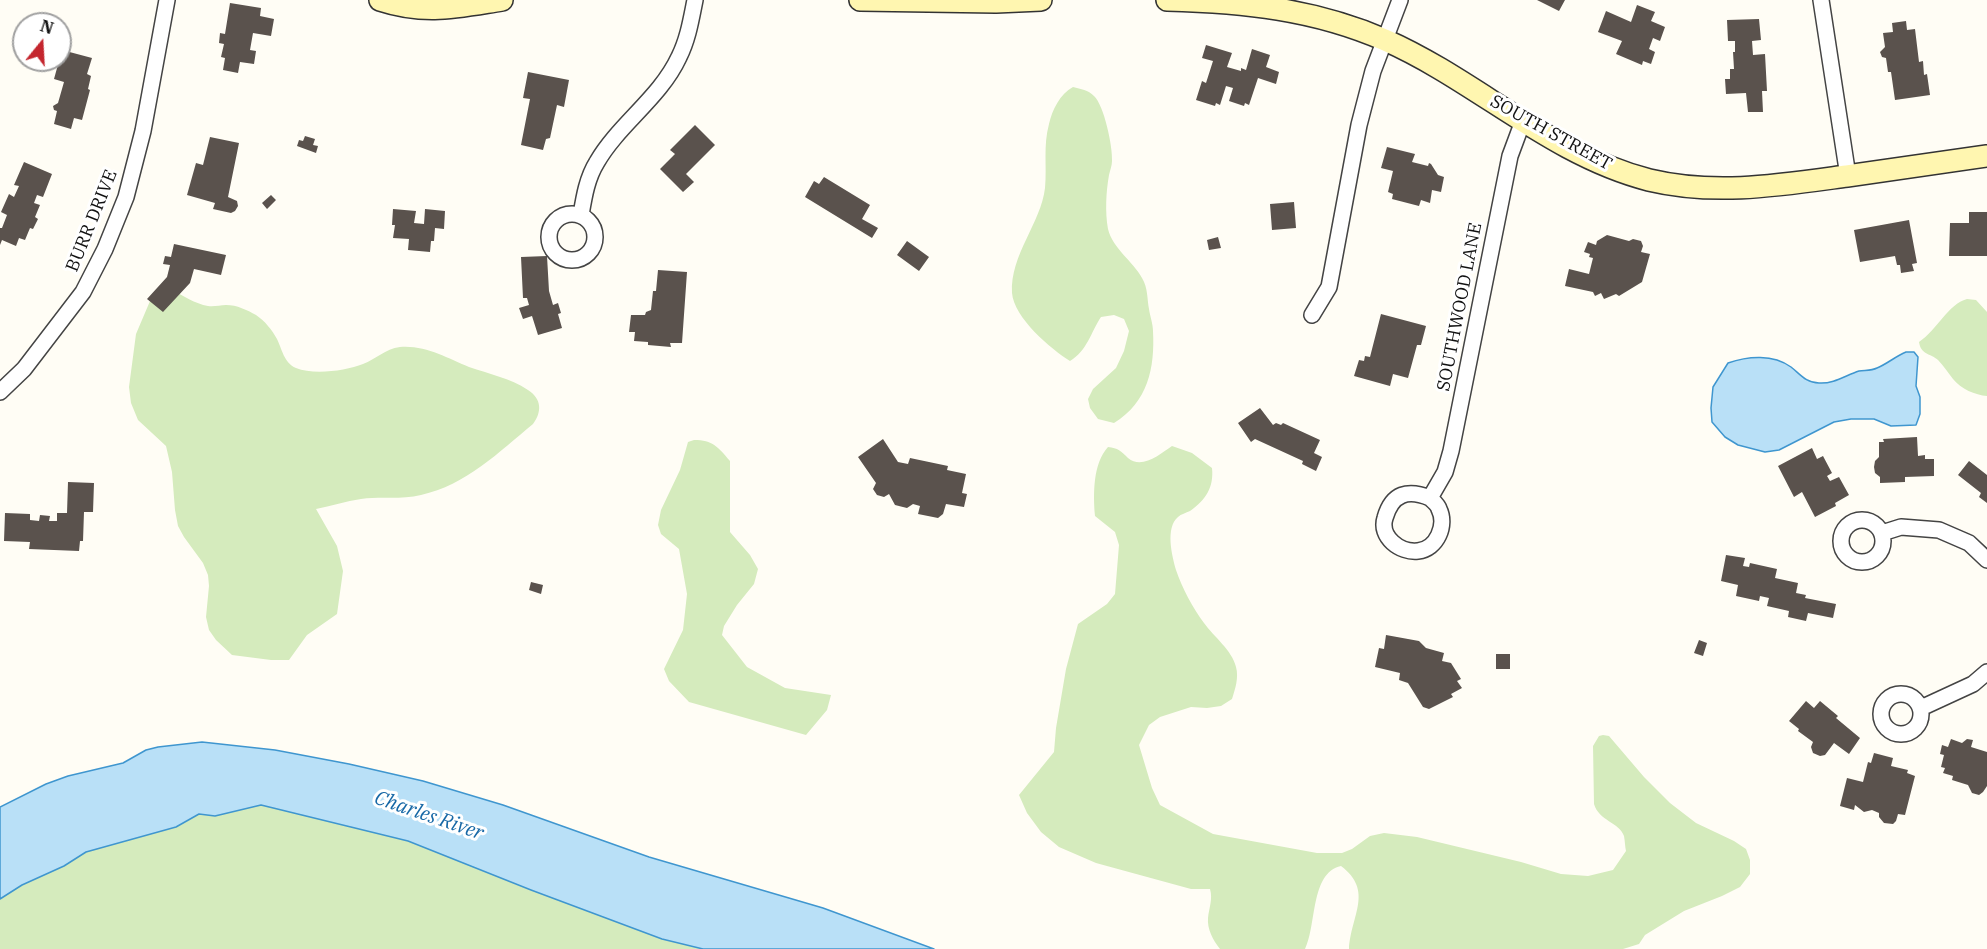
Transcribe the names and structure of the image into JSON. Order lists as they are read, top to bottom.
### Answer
{
  "streets": {
    "street": ["SOUTH STREET", "BURR DRIVE", "SOUTHWOOD LANE"]
  },
  "crossings": [
    ["SOUTH STREET", "SOUTHWOOD LANE"]
  ],
  "water": ["Charles River"],
  "north": "top"
}
